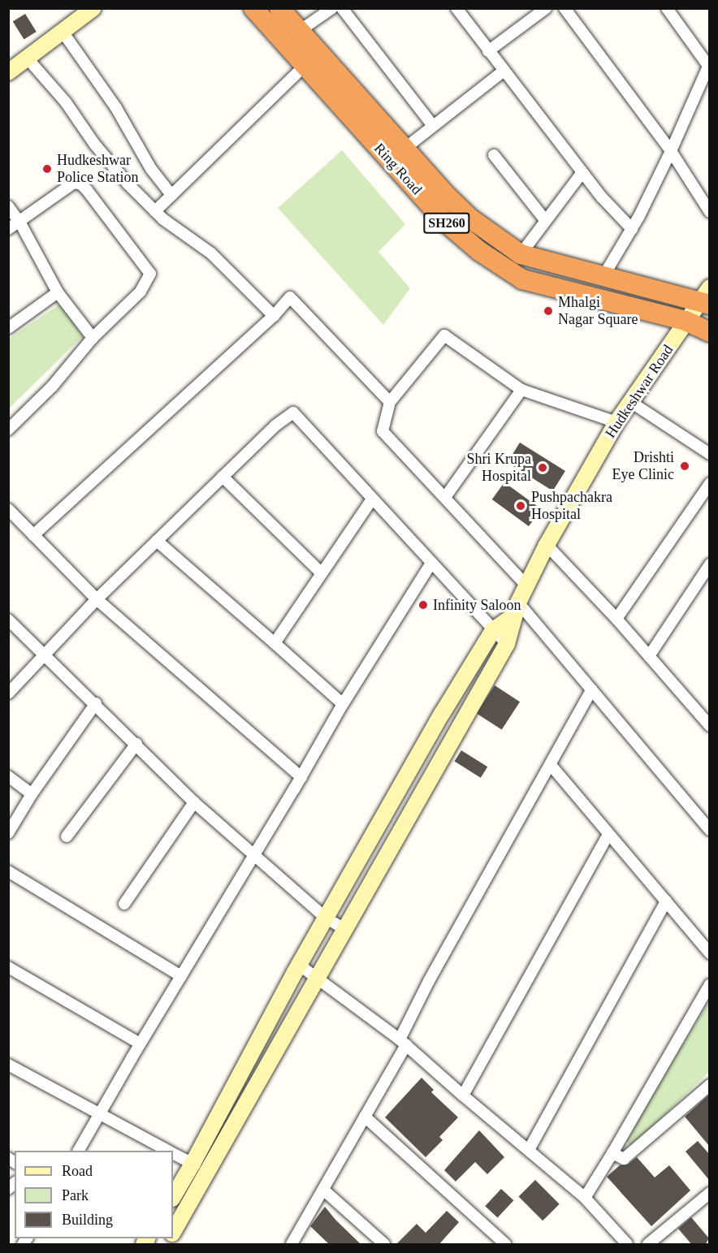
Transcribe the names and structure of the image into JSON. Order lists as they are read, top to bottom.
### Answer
{
  "streets": {
    "highway": ["Ring Road", "SH260"],
    "main road": ["Hudkeshwar Road"]
  },
  "crossings": [
    ["Ring Road", "Hudkeshwar Road"]
  ],
  "places": [
    "Hudkeshwar Police Station",
    "Mhalgi Nagar Square",
    "Drishti Eye Clinic",
    "Shri Krupa Hospital",
    "Pushpachakra Hospital",
    "Infinity Saloon"
  ],
  "legend": ["Road", "Park", "Building"]
}
